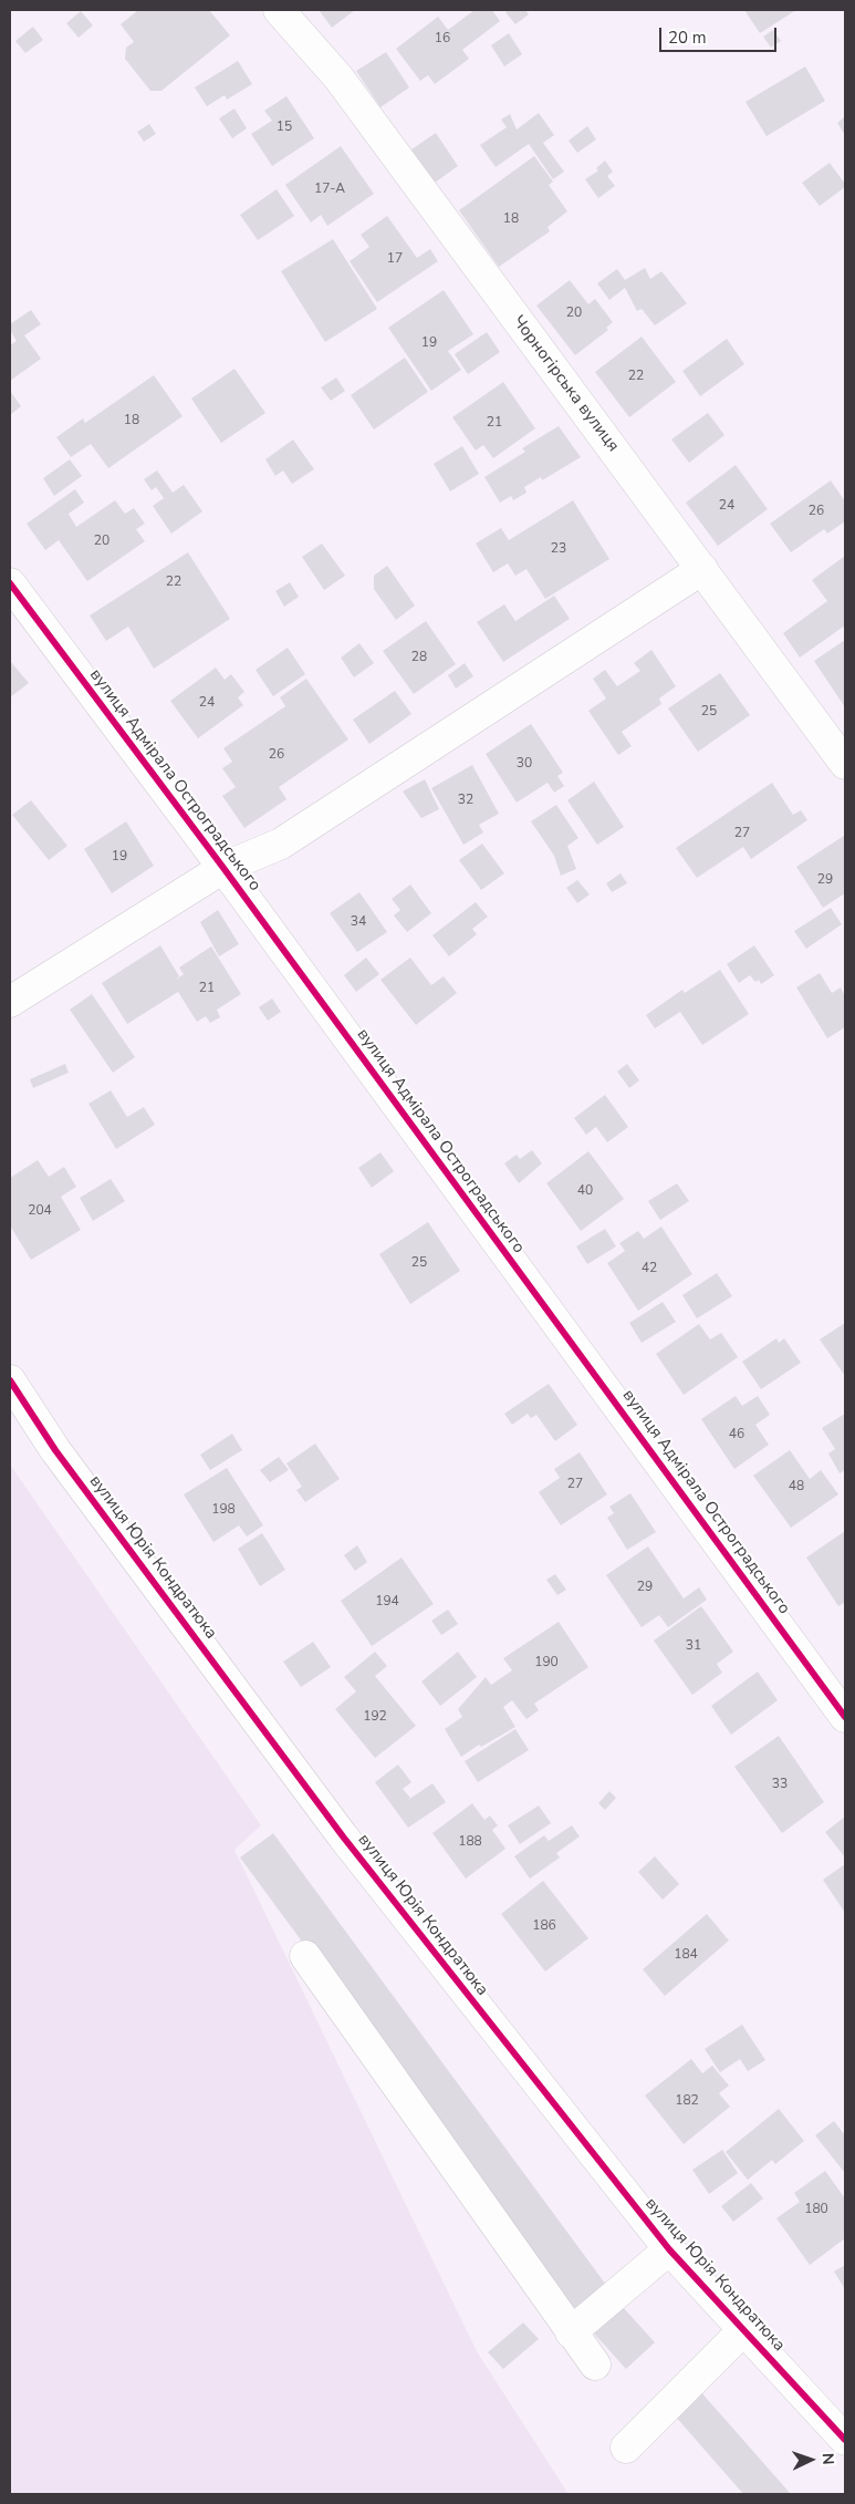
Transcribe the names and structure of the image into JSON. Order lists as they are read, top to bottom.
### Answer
{
  "streets": {
    "street": ["Чорногірська вулиця", "вулиця Адмірала Остроградського", "вулиця Юрія Кондратюка"]
  },
  "house_numbers": [
    "16",
    "15",
    "17-А",
    "18",
    "17",
    "20",
    "19",
    "22",
    "18",
    "21",
    "24",
    "26",
    "20",
    "23",
    "22",
    "28",
    "24",
    "25",
    "26",
    "30",
    "32",
    "27",
    "19",
    "29",
    "34",
    "21",
    "40",
    "204",
    "25",
    "42",
    "46",
    "27",
    "48",
    "198",
    "29",
    "194",
    "31",
    "190",
    "192",
    "33",
    "188",
    "186",
    "184",
    "182",
    "180"
  ],
  "scale_bar": "20 m",
  "north": "right"
}
